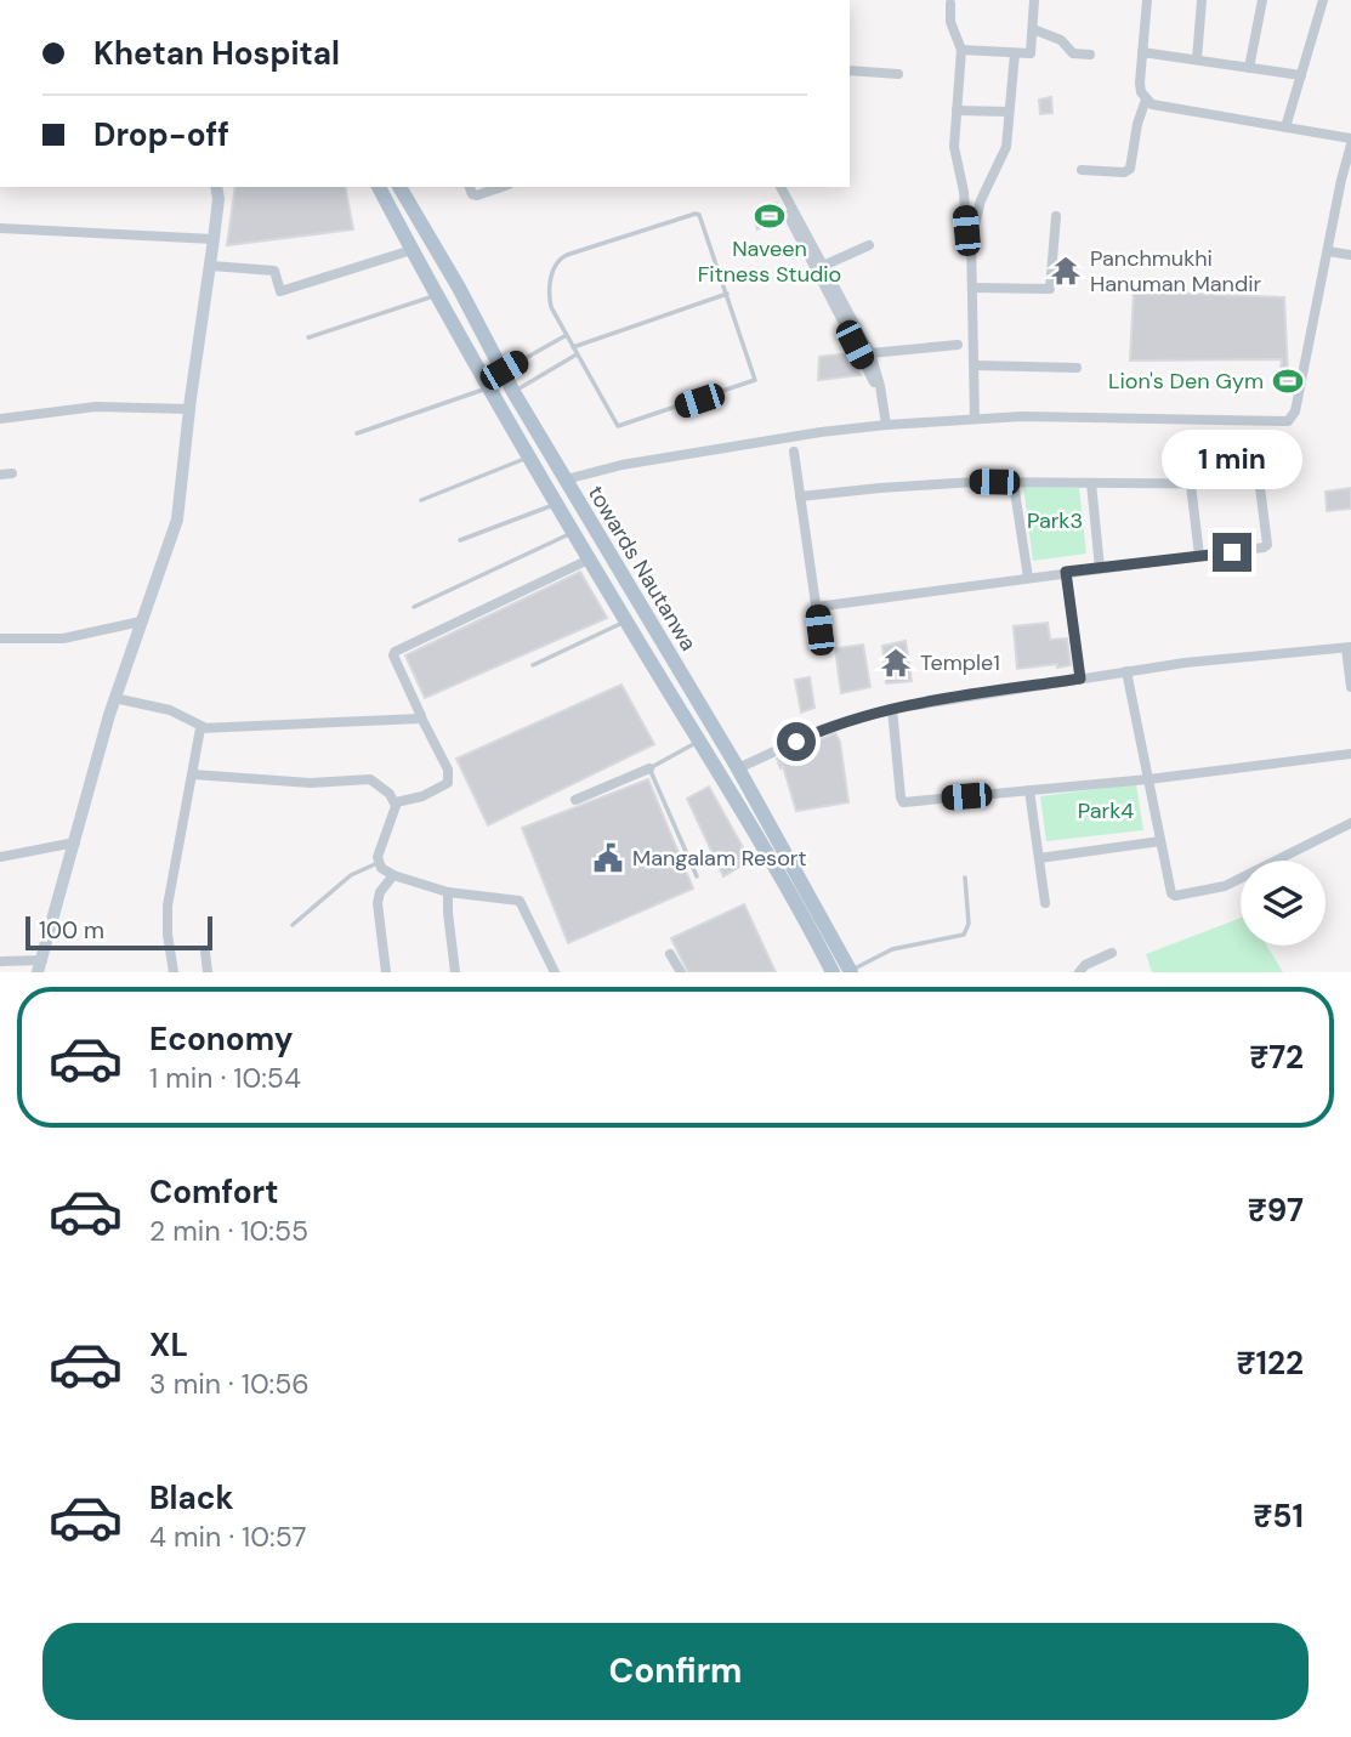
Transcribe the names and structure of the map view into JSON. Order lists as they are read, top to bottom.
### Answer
{
  "streets": {
    "main road": ["towards Nautanwa"]
  },
  "parks": ["Park3", "Park4"],
  "places": {
    "sports": ["Naveen Fitness Studio", "Lion's Den Gym"],
    "temple": ["Panchmukhi Hanuman Mandir", "Temple1"],
    "public building": ["Mangalam Resort"]
  },
  "scale_bar": "100 m",
  "page": {
    "banner": ["Khetan Hospital", "Drop-off"],
    "bubble": "1 min",
    "scale": "100 m",
    "list": [
      {
        "name": "Economy",
        "note": "1 min · 10:54",
        "value": "₹72"
      },
      {
        "name": "Comfort",
        "note": "2 min · 10:55",
        "value": "₹97"
      },
      {
        "name": "XL",
        "note": "3 min · 10:56",
        "value": "₹122"
      },
      {
        "name": "Black",
        "note": "4 min · 10:57",
        "value": "₹51"
      }
    ],
    "buttons": "Confirm"
  }
}
